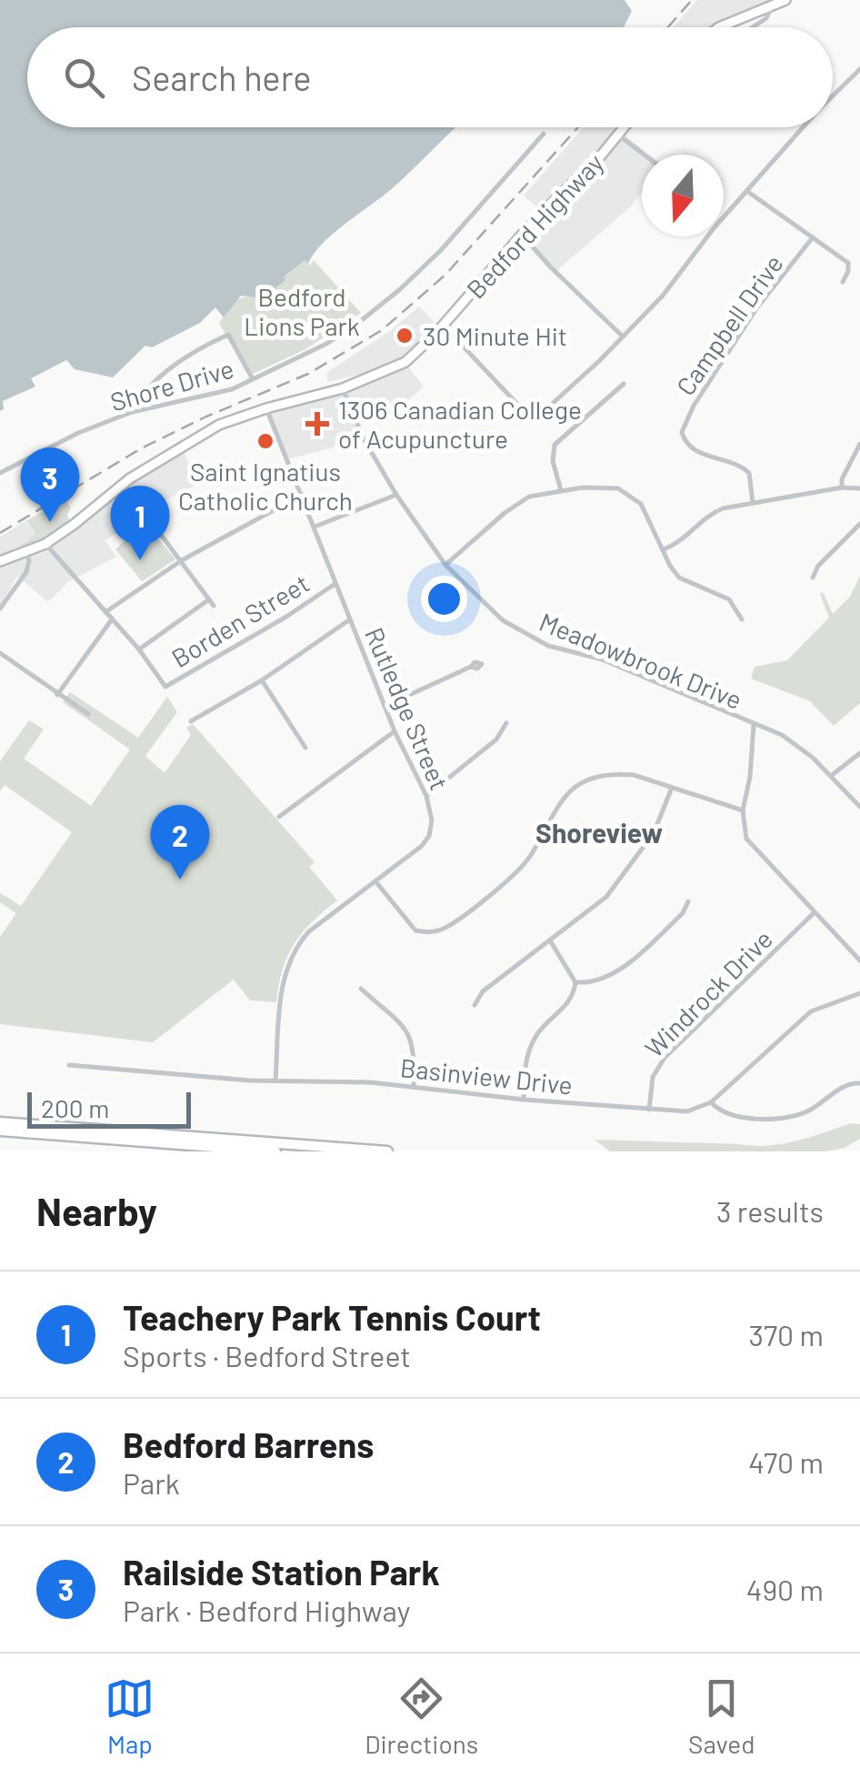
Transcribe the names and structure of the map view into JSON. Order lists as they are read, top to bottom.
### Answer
{
  "streets": {
    "main road": ["Bedford Highway"],
    "street": [
      "Campbell Drive",
      "Shore Drive",
      "Borden Street",
      "Meadowbrook Drive",
      "Rutledge Street",
      "Windrock Drive",
      "Basinview Drive"
    ]
  },
  "crossings": [
    ["Bedford Highway", "Meadowbrook Drive"],
    ["Bedford Highway", "Rutledge Street"],
    ["Borden Street", "Rutledge Street"],
    ["Rutledge Street", "Basinview Drive"],
    ["Windrock Drive", "Basinview Drive"]
  ],
  "districts": ["Shoreview"],
  "parks": ["Bedford Lions Park"],
  "places": {
    "other": ["30 Minute Hit", "Saint Ignatius Catholic Church"],
    "health": ["1306 Canadian College of Acupuncture"]
  },
  "scale_bar": "200 m",
  "north": "bottom",
  "page": {
    "search": "Search here",
    "pins": ["3", "1", "2"],
    "scale": "200 m",
    "heading": ["Nearby", "3 results"],
    "list": [
      {
        "mark": "1",
        "name": "Teachery Park Tennis Court",
        "note": "Sports · Bedford Street",
        "value": "370 m"
      },
      {
        "mark": "2",
        "name": "Bedford Barrens",
        "note": "Park",
        "value": "470 m"
      },
      {
        "mark": "3",
        "name": "Railside Station Park",
        "note": "Park · Bedford Highway",
        "value": "490 m"
      }
    ],
    "nav": ["Map", "Directions", "Saved"]
  }
}
